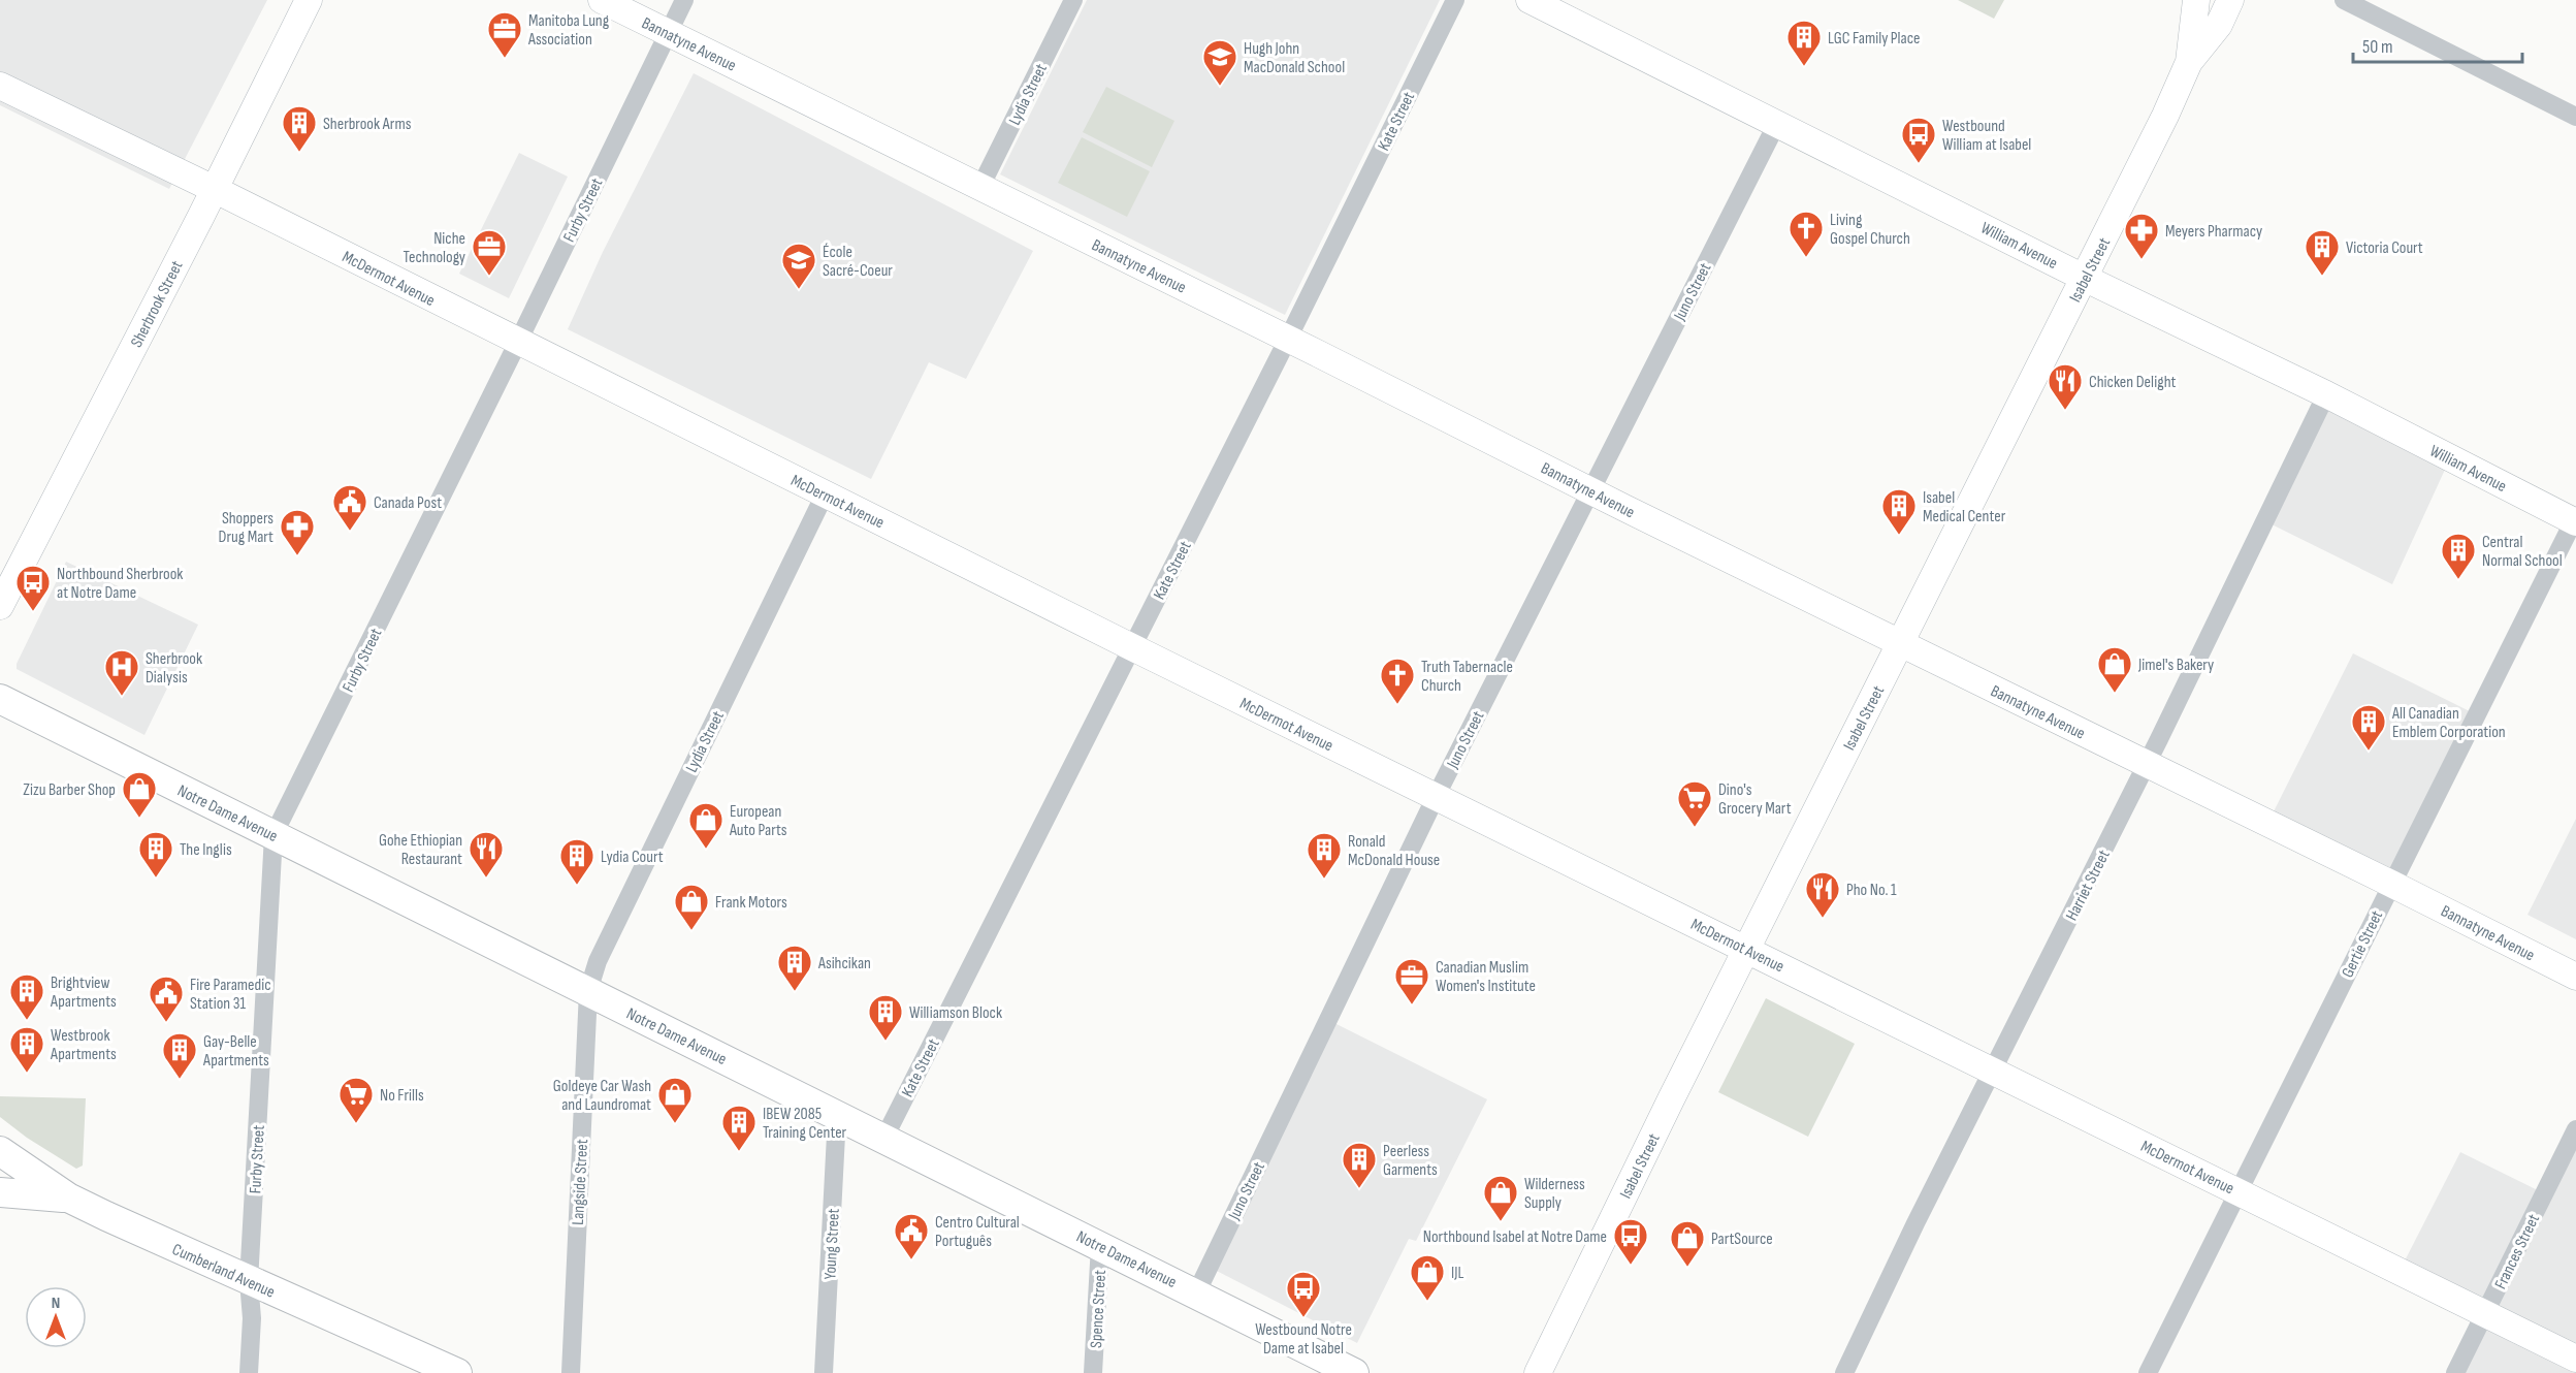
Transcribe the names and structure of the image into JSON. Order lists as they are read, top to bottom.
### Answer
{
  "streets": {
    "main road": ["Notre Dame Avenue", "Cumberland Avenue"],
    "street": [
      "Bannatyne Avenue",
      "Lydia Street",
      "Kate Street",
      "Furby Street",
      "William Avenue",
      "Isabel Street",
      "McDermot Avenue",
      "Juno Street",
      "Sherbrook Street",
      "Harriet Street",
      "Gertie Street",
      "Langside Street",
      "Young Street",
      "Frances Street",
      "Spence Street"
    ]
  },
  "crossings": [
    ["Bannatyne Avenue", "Lydia Street"],
    ["Bannatyne Avenue", "Kate Street"],
    ["Bannatyne Avenue", "Furby Street"],
    ["Bannatyne Avenue", "Isabel Street"],
    ["Bannatyne Avenue", "Juno Street"],
    ["Bannatyne Avenue", "Harriet Street"],
    ["Bannatyne Avenue", "Gertie Street"],
    ["Lydia Street", "McDermot Avenue"],
    ["Lydia Street", "Notre Dame Avenue"],
    ["Lydia Street", "Langside Street"],
    ["Kate Street", "McDermot Avenue"],
    ["Kate Street", "Notre Dame Avenue"],
    ["Furby Street", "McDermot Avenue"],
    ["Furby Street", "Notre Dame Avenue"],
    ["Furby Street", "Cumberland Avenue"],
    ["William Avenue", "Isabel Street"],
    ["William Avenue", "Juno Street"],
    ["William Avenue", "Harriet Street"],
    ["William Avenue", "Gertie Street"],
    ["Isabel Street", "McDermot Avenue"],
    ["McDermot Avenue", "Juno Street"],
    ["McDermot Avenue", "Sherbrook Street"],
    ["McDermot Avenue", "Harriet Street"],
    ["McDermot Avenue", "Gertie Street"],
    ["McDermot Avenue", "Frances Street"],
    ["Juno Street", "Notre Dame Avenue"],
    ["Notre Dame Avenue", "Langside Street"],
    ["Notre Dame Avenue", "Young Street"],
    ["Notre Dame Avenue", "Spence Street"]
  ],
  "places": {
    "office": ["Manitoba Lung Association", "Niche Technology", "Canadian Muslim Women's Institute"],
    "building": [
      "LGC Family Place",
      "Sherbrook Arms",
      "Victoria Court",
      "Isabel Medical Center",
      "Central Normal School",
      "All Canadian Emblem Corporation",
      "The Inglis",
      "Ronald McDonald House",
      "Lydia Court",
      "Asihcikan",
      "Brightview Apartments",
      "Williamson Block",
      "Westbrook Apartments",
      "Gay-Belle Apartments",
      "IBEW 2085 Training Center",
      "Peerless Garments"
    ],
    "school or university": ["Hugh John MacDonald School", "École Sacré-Coeur"],
    "bus stop": [
      "Westbound William at Isabel",
      "Northbound Sherbrook at Notre Dame",
      "Northbound Isabel at Notre Dame",
      "Westbound Notre Dame at Isabel"
    ],
    "church": ["Living Gospel Church", "Truth Tabernacle Church"],
    "pharmacy": ["Meyers Pharmacy", "Shoppers Drug Mart"],
    "restaurant": ["Chicken Delight", "Gohe Ethiopian Restaurant", "Pho No. 1"],
    "public building": ["Canada Post", "Fire Paramedic Station 31", "Centro Cultural Português"],
    "shop": [
      "Jimel's Bakery",
      "Zizu Barber Shop",
      "European Auto Parts",
      "Frank Motors",
      "Goldeye Car Wash and Laundromat",
      "Wilderness Supply",
      "PartSource",
      "IJL"
    ],
    "hospital": ["Sherbrook Dialysis"],
    "supermarket": ["Dino's Grocery Mart", "No Frills"]
  },
  "scale_bar": "50 m",
  "north": "top"
}
